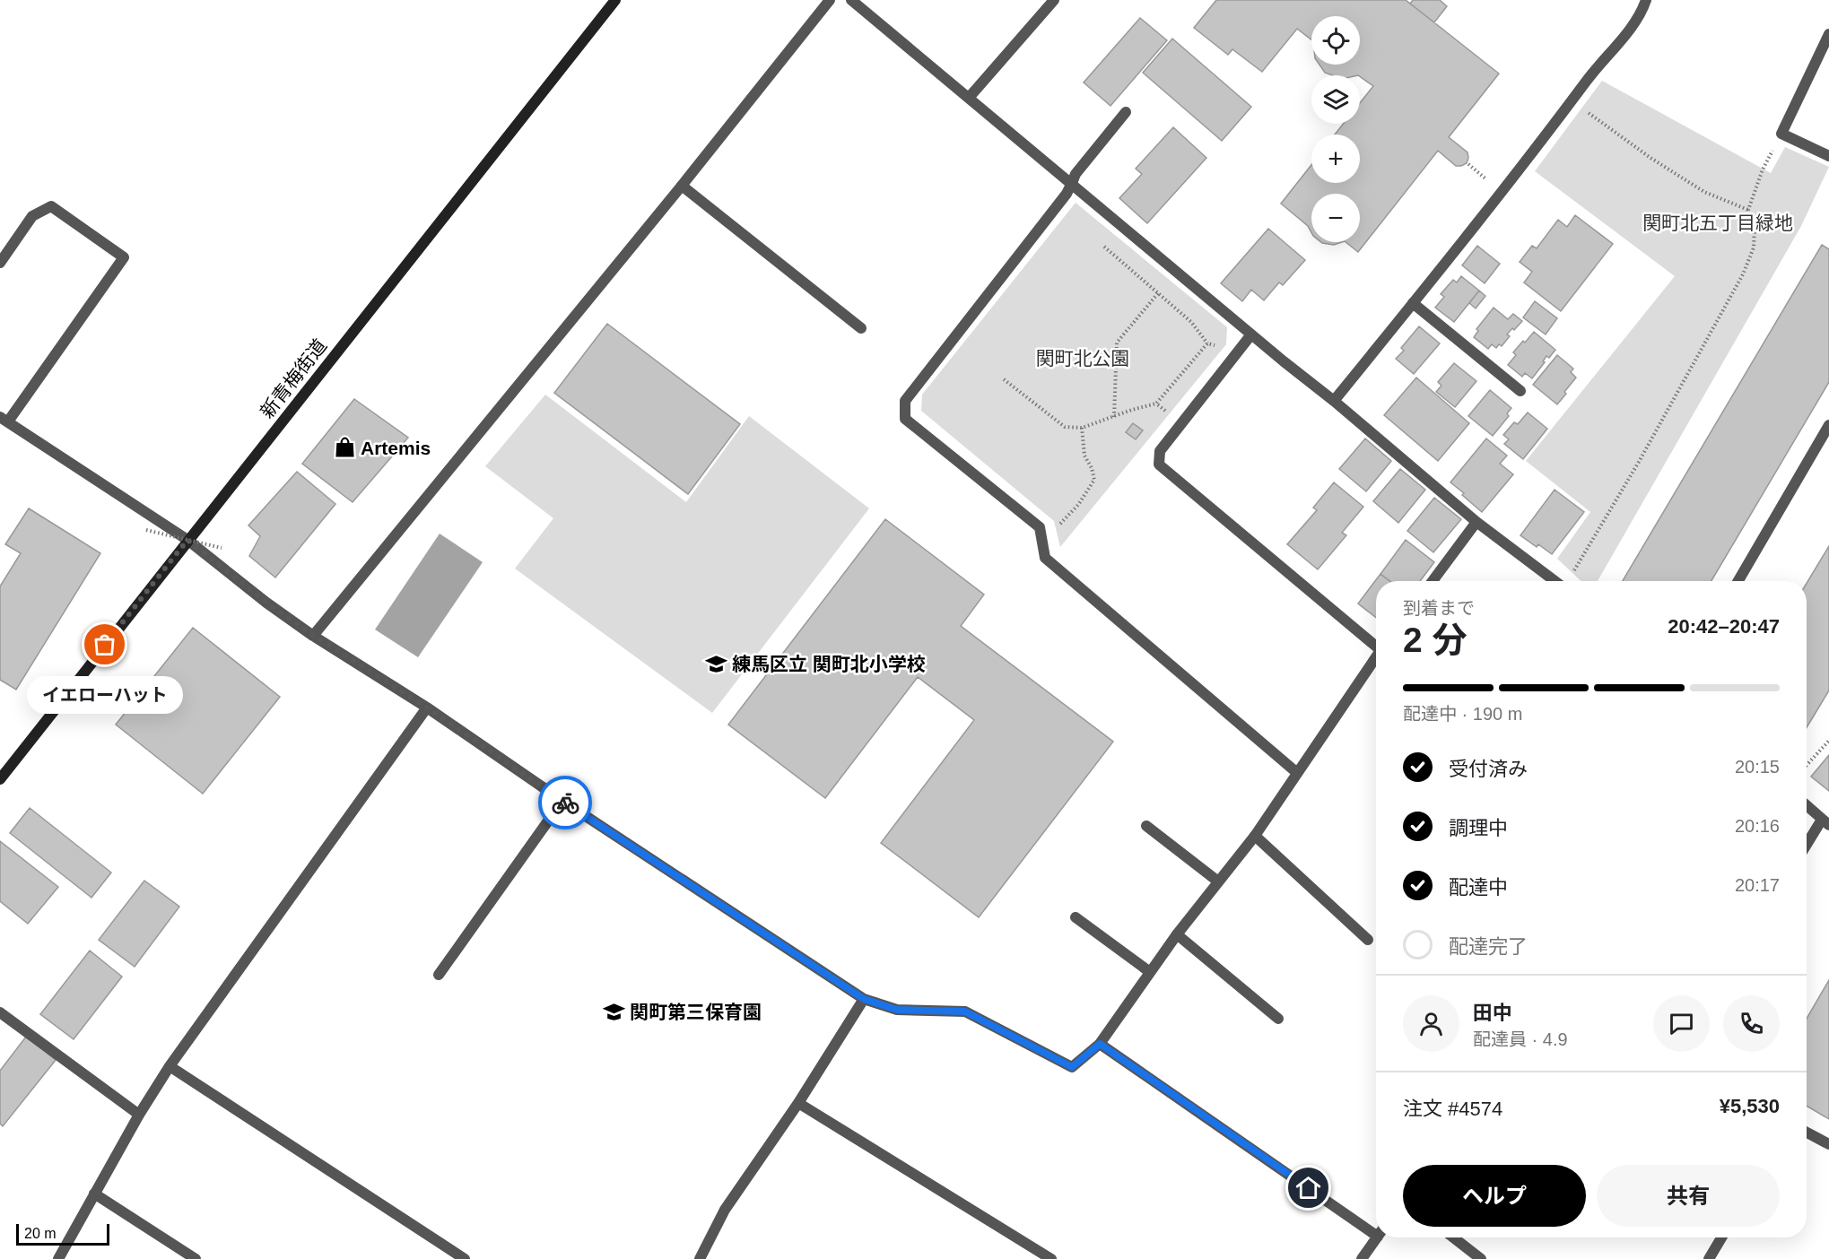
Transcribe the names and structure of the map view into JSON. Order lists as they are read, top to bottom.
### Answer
{
  "streets": {
    "main road": ["新青梅街道"]
  },
  "parks": ["関町北五丁目緑地", "関町北公園"],
  "places": {
    "shop": ["Artemis"],
    "other": ["イエローハット"],
    "school or university": ["練馬区立 関町北小学校", "関町第三保育園"]
  },
  "scale_bar": "20 m",
  "page": {
    "map_buttons": ["+", "−"],
    "heading": ["2 分", "到着まで", "20:42–20:47"],
    "panel": [
      "田中",
      "配達員 · 4.9",
      "注文 #4574",
      "¥5,530"
    ],
    "bar": "配達中 · 190 m",
    "bubble": "イエローハット",
    "list": [
      ["受付済み", "20:15"],
      ["調理中", "20:16"],
      ["配達中", "20:17"],
      "配達完了"
    ],
    "buttons": ["ヘルプ", "共有"],
    "scale": "20 m"
  }
}
